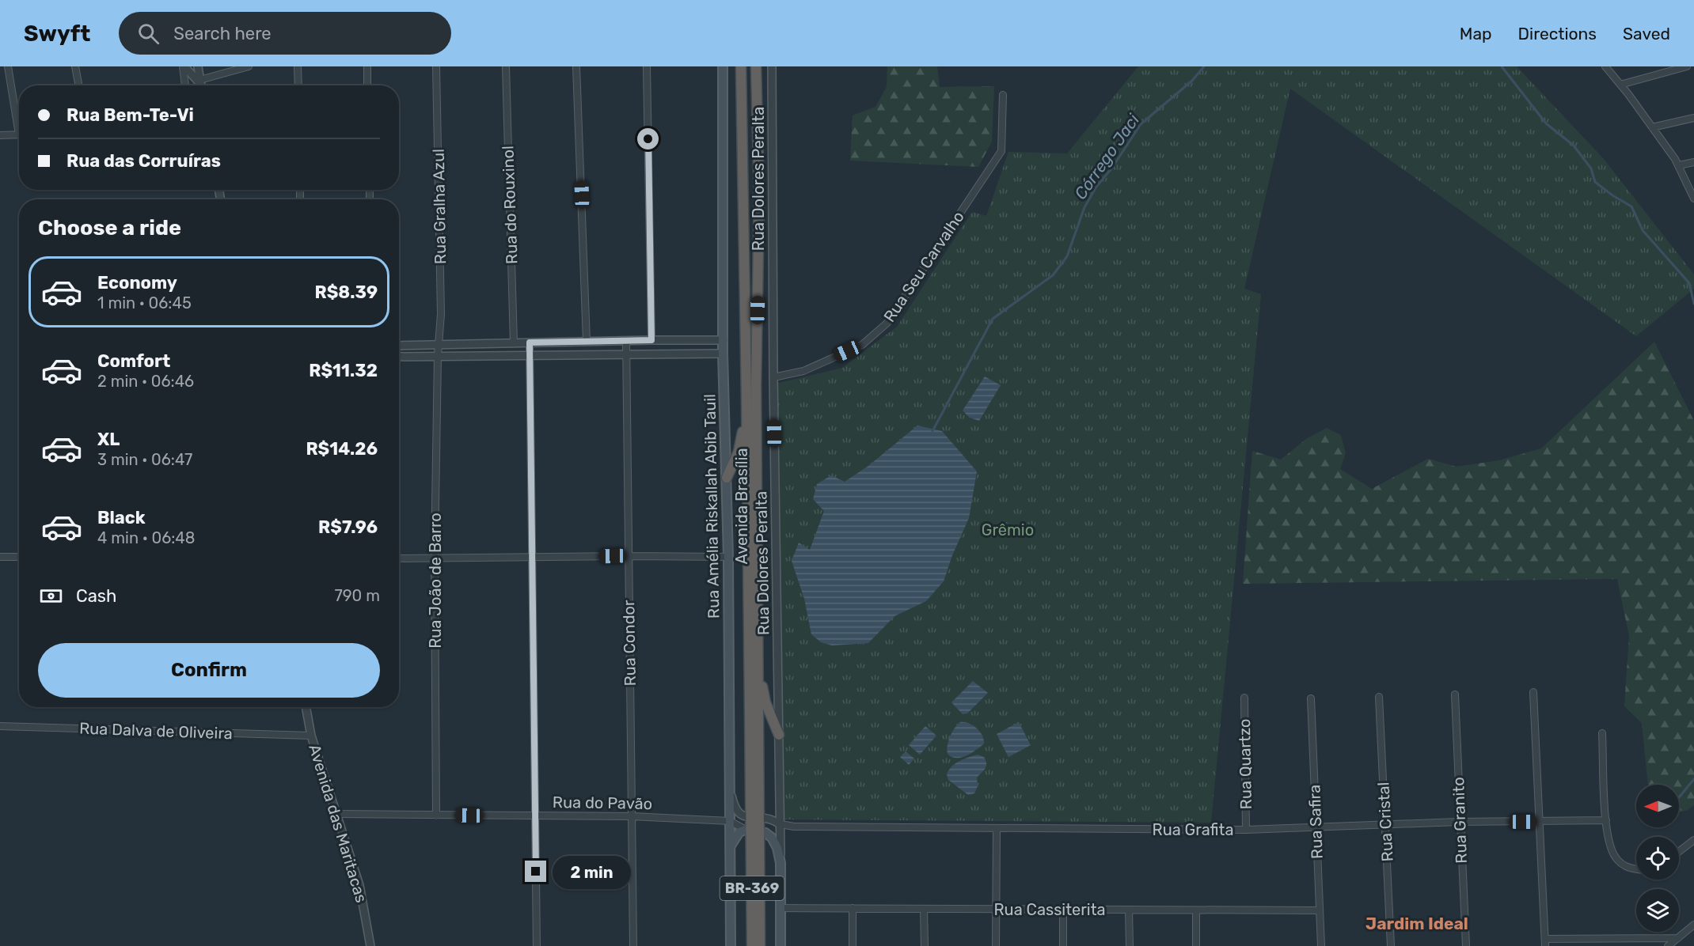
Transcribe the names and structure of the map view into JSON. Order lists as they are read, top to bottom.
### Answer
{
  "streets": {
    "highway": ["Avenida Brasília", "BR-369"],
    "main road": ["Rua Dolores Peralta", "Rua Amélia Riskallah Abib Tauil"],
    "street": [
      "Rua do Rouxinol",
      "Rua Gralha Azul",
      "Rua Seu Carvalho",
      "Rua João de Barro",
      "Rua Condor",
      "Rua Dalva de Oliveira",
      "Rua Quartzo",
      "Rua do Pavão",
      "Rua Granito",
      "Rua Safira",
      "Rua Cristal",
      "Avenida das Maritacas",
      "Rua Grafita",
      "Rua Cassiterita"
    ]
  },
  "crossings": [
    ["Rua Dolores Peralta", "Rua Seu Carvalho"],
    ["Rua Dolores Peralta", "Rua Grafita"],
    ["Rua Dolores Peralta", "Rua Cassiterita"],
    ["Rua Gralha Azul", "Rua João de Barro"],
    ["Rua Amélia Riskallah Abib Tauil", "Rua do Pavão"],
    ["Avenida Brasília", "Rua do Pavão"],
    ["Rua João de Barro", "Rua do Pavão"],
    ["Rua Condor", "Rua do Pavão"],
    ["Rua Dalva de Oliveira", "Avenida das Maritacas"],
    ["Rua Quartzo", "Rua Grafita"],
    ["Rua do Pavão", "Avenida das Maritacas"],
    ["Rua Granito", "Rua Grafita"],
    ["Rua Safira", "Rua Grafita"],
    ["Rua Safira", "Rua Cassiterita"],
    ["Rua Cristal", "Rua Grafita"]
  ],
  "districts": ["Jardim Ideal"],
  "water": ["Córrego Jaci"],
  "parks": ["Grêmio"],
  "north": "left",
  "page": {
    "header": "Swyft",
    "search": "Search here",
    "nav": ["Map", "Directions", "Saved"],
    "banner": ["Rua Bem-Te-Vi", "Rua das Corruíras"],
    "heading": "Choose a ride",
    "list": [
      {
        "name": "Economy",
        "note": "1 min · 06:45",
        "value": "R$8.39"
      },
      {
        "name": "Comfort",
        "note": "2 min · 06:46",
        "value": "R$11.32"
      },
      {
        "name": "XL",
        "note": "3 min · 06:47",
        "value": "R$14.26"
      },
      {
        "name": "Black",
        "note": "4 min · 06:48",
        "value": "R$7.96"
      }
    ],
    "pay": ["Cash", "790 m"],
    "buttons": "Confirm",
    "bubble": "2 min"
  }
}
